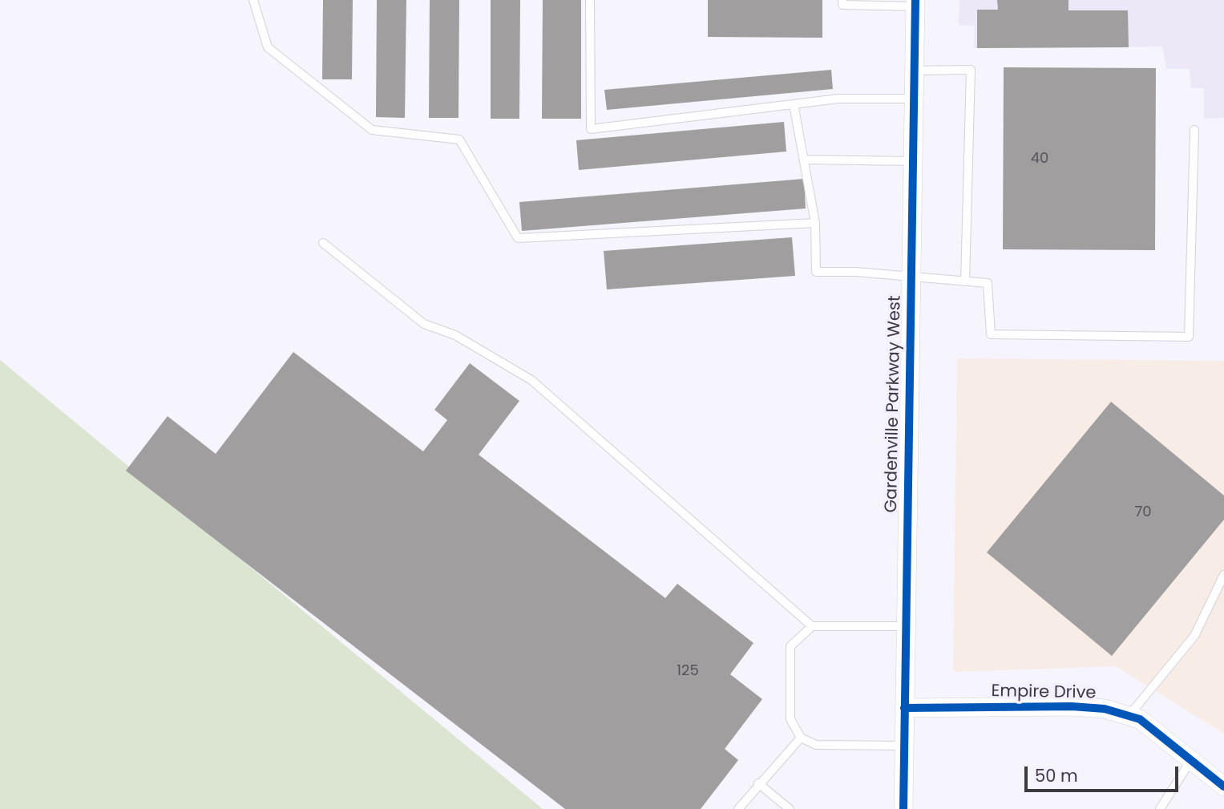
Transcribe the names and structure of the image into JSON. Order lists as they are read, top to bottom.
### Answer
{
  "streets": {
    "street": ["Gardenville Parkway West", "Empire Drive"]
  },
  "crossings": [
    ["Gardenville Parkway West", "Empire Drive"]
  ],
  "house_numbers": ["40", "70", "125"],
  "scale_bar": "50 m"
}
